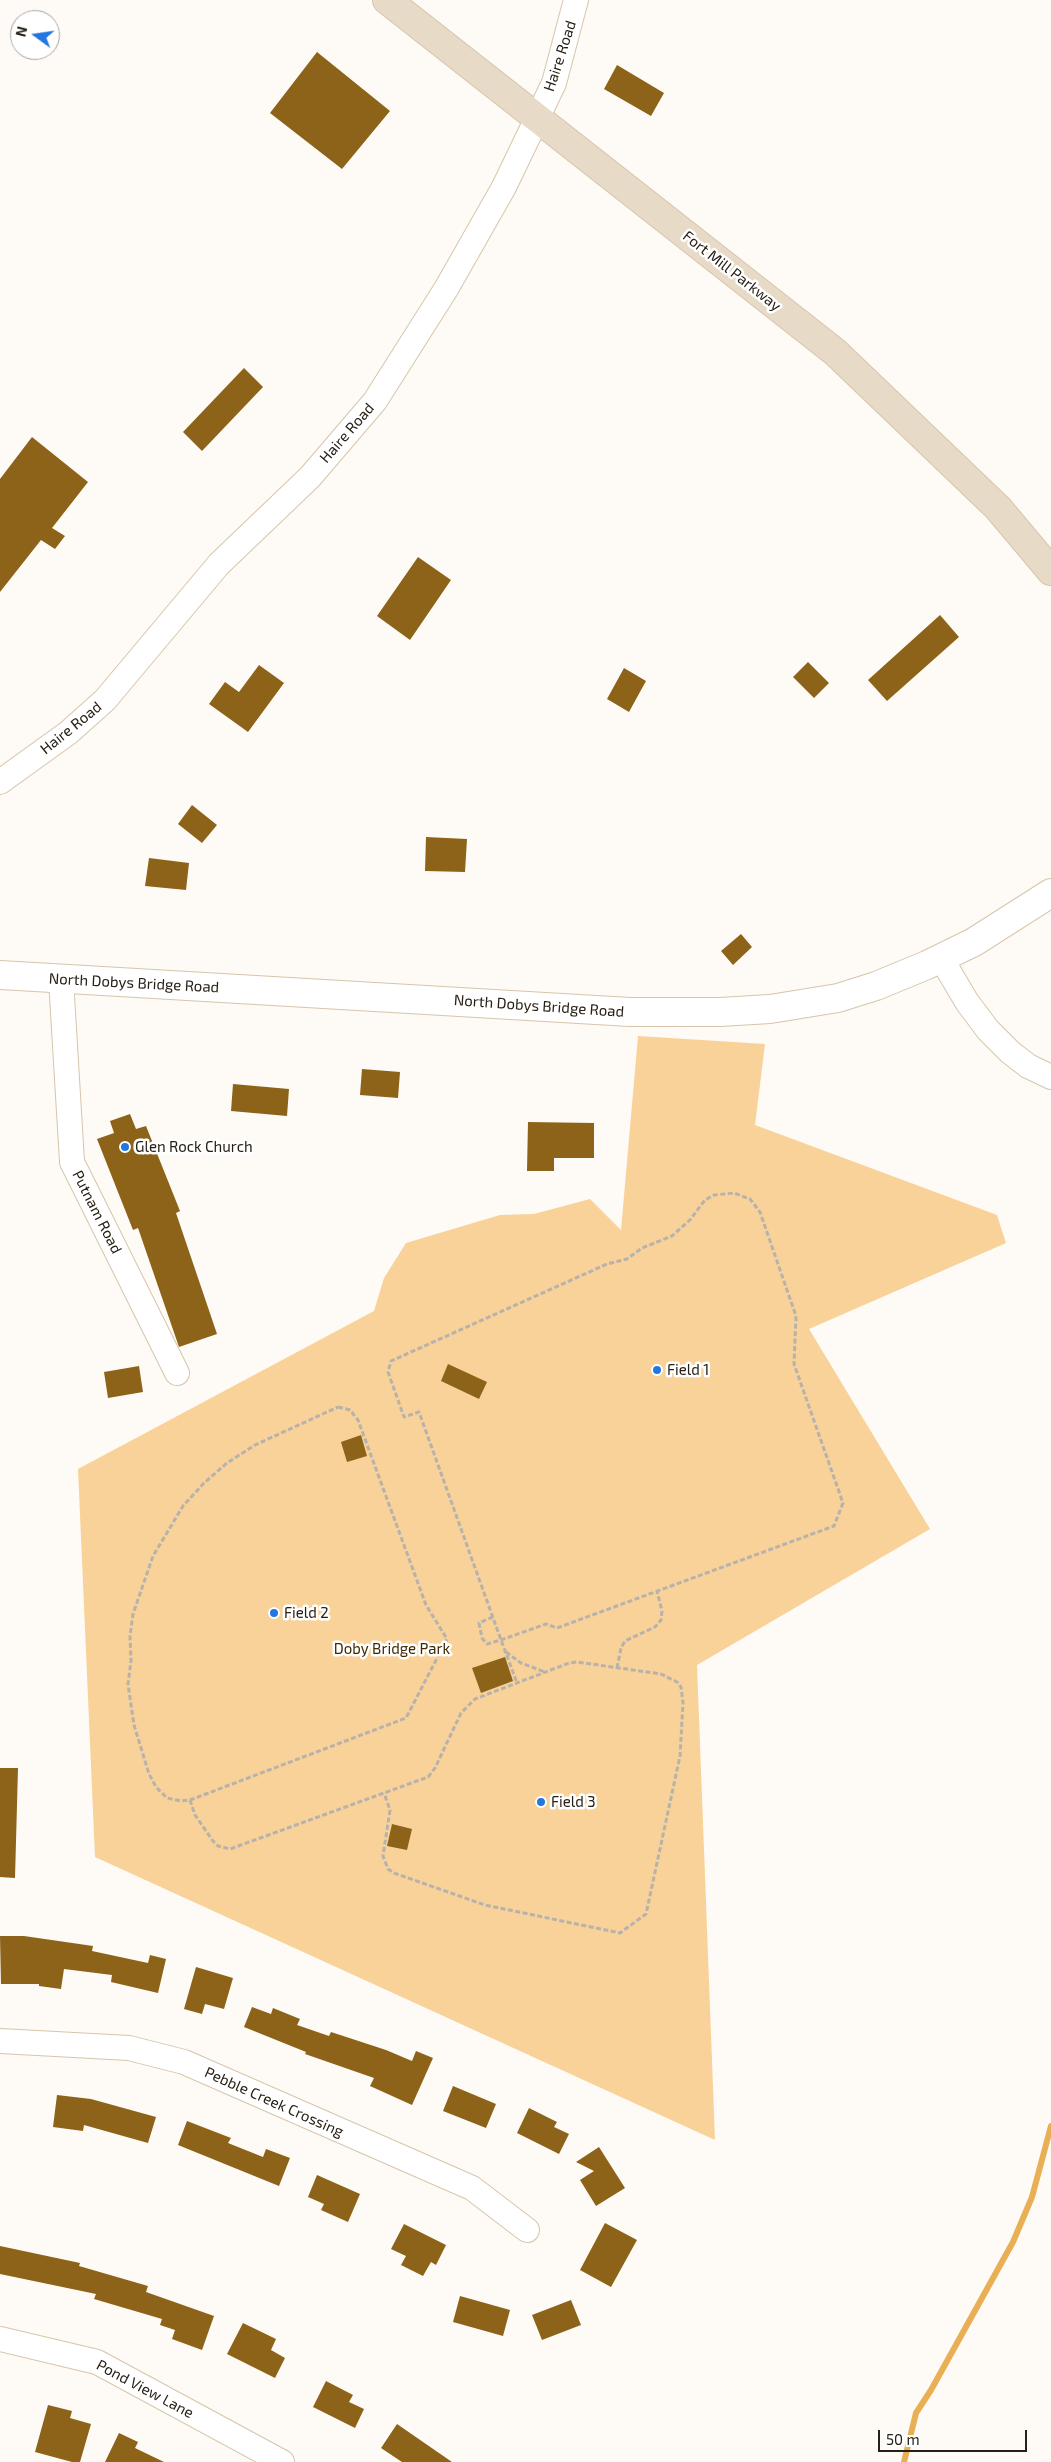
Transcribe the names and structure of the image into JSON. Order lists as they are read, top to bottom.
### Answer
{
  "streets": {
    "main road": ["Fort Mill Parkway"],
    "street": [
      "Haire Road",
      "North Dobys Bridge Road",
      "Putnam Road",
      "Pebble Creek Crossing",
      "Pond View Lane"
    ]
  },
  "crossings": [
    ["Haire Road", "Fort Mill Parkway"],
    ["North Dobys Bridge Road", "Putnam Road"]
  ],
  "parks": ["Doby Bridge Park"],
  "places": [
    "Glen Rock Church",
    "Field 1",
    "Field 2",
    "Field 3"
  ],
  "scale_bar": "50 m",
  "north": "left"
}
